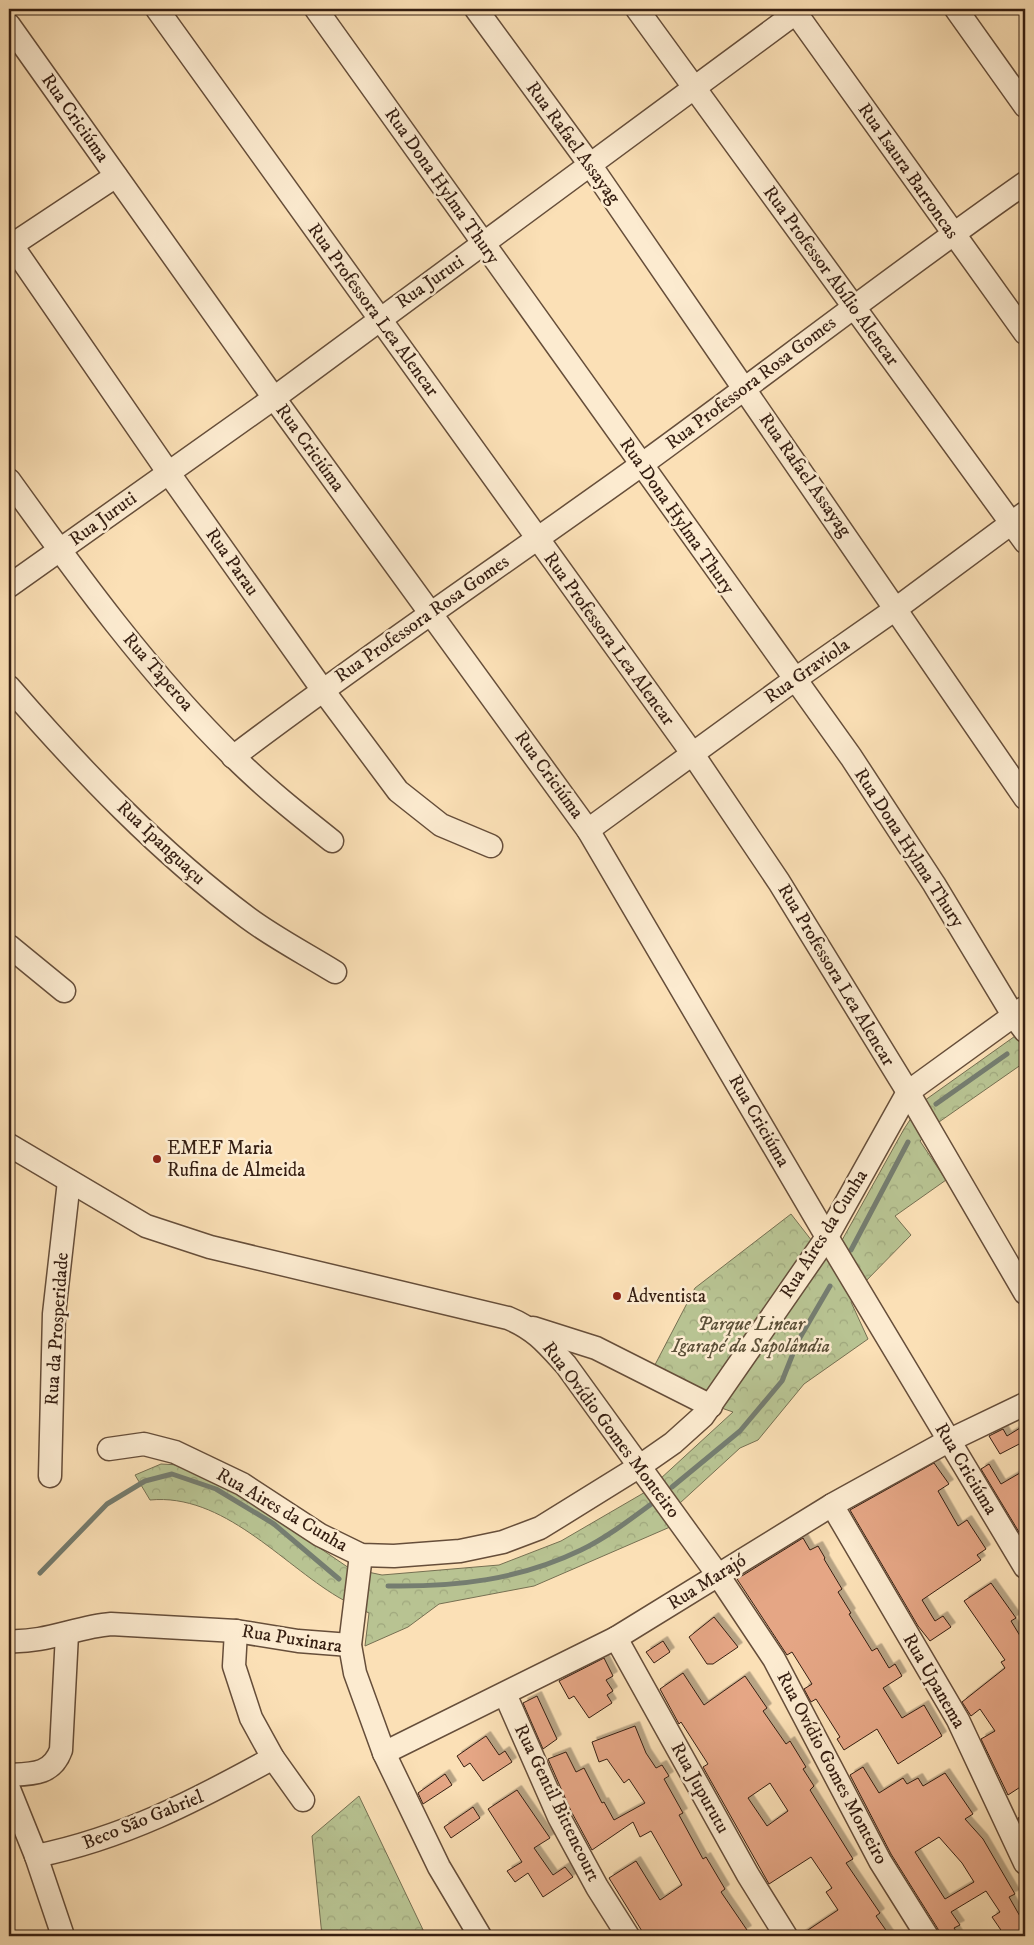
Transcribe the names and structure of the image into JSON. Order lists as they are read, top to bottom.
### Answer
{
  "streets": {
    "street": [
      "Rua Criciúma",
      "Rua Rafael Assayag",
      "Rua Isaura Barroncas",
      "Rua Dona Hylma Thury",
      "Rua Professor Abílio Alencar",
      "Rua Juruti",
      "Rua Professora Lea Alencar",
      "Rua Professora Rosa Gomes",
      "Rua Parau",
      "Rua Graviola",
      "Rua Taperoa",
      "Rua Ipanguaçu",
      "Rua Aires da Cunha",
      "Rua da Prosperidade",
      "Rua Ovídio Gomes Monteiro",
      "Rua Marajó",
      "Rua Puxinara",
      "Rua Upanema",
      "Rua Jupurutu",
      "Rua Gentil Bittencourt",
      "Beco São Gabriel"
    ]
  },
  "crossings": [
    ["Rua Criciúma", "Rua Juruti"],
    ["Rua Criciúma", "Rua Professora Rosa Gomes"],
    ["Rua Criciúma", "Rua Graviola"],
    ["Rua Criciúma", "Rua Aires da Cunha"],
    ["Rua Criciúma", "Rua Marajó"],
    ["Rua Rafael Assayag", "Rua Juruti"],
    ["Rua Rafael Assayag", "Rua Professora Rosa Gomes"],
    ["Rua Rafael Assayag", "Rua Graviola"],
    ["Rua Isaura Barroncas", "Rua Juruti"],
    ["Rua Isaura Barroncas", "Rua Professora Rosa Gomes"],
    ["Rua Dona Hylma Thury", "Rua Juruti"],
    ["Rua Dona Hylma Thury", "Rua Professora Rosa Gomes"],
    ["Rua Dona Hylma Thury", "Rua Graviola"],
    ["Rua Dona Hylma Thury", "Rua Aires da Cunha"],
    ["Rua Professor Abílio Alencar", "Rua Juruti"],
    ["Rua Professor Abílio Alencar", "Rua Professora Rosa Gomes"],
    ["Rua Professor Abílio Alencar", "Rua Graviola"],
    ["Rua Juruti", "Rua Professora Lea Alencar"],
    ["Rua Juruti", "Rua Parau"],
    ["Rua Juruti", "Rua Taperoa"],
    ["Rua Professora Lea Alencar", "Rua Professora Rosa Gomes"],
    ["Rua Professora Lea Alencar", "Rua Graviola"],
    ["Rua Professora Lea Alencar", "Rua Aires da Cunha"],
    ["Rua Professora Rosa Gomes", "Rua Parau"],
    ["Rua Professora Rosa Gomes", "Rua Taperoa"],
    ["Rua Aires da Cunha", "Rua Ovídio Gomes Monteiro"],
    ["Rua da Prosperidade", "Rua Ovídio Gomes Monteiro"],
    ["Rua Ovídio Gomes Monteiro", "Rua Marajó"],
    ["Rua Marajó", "Rua Puxinara"],
    ["Rua Marajó", "Rua Upanema"],
    ["Rua Marajó", "Rua Jupurutu"],
    ["Rua Marajó", "Rua Gentil Bittencourt"]
  ],
  "parks": ["Parque Linear Igarapé da Sapolândia"],
  "places": ["EMEF Maria Rufina de Almeida", "Adventista"]
}
